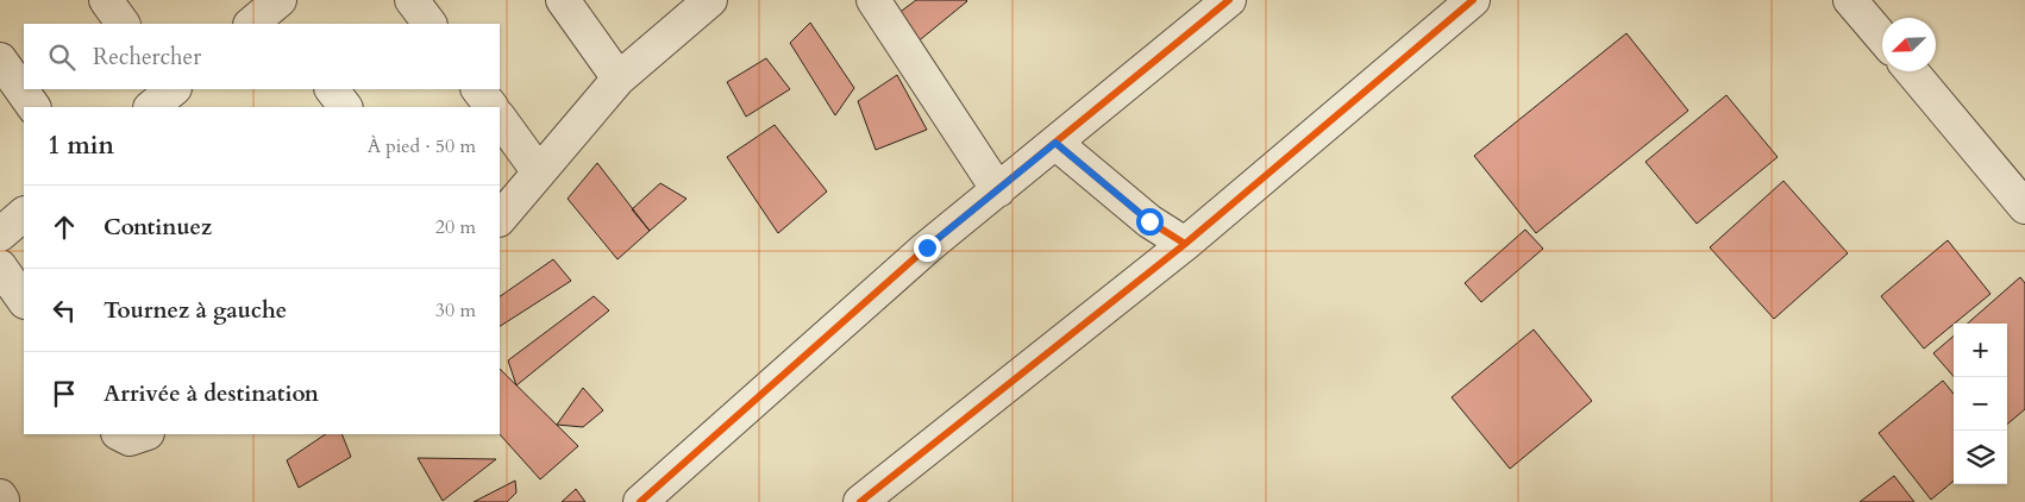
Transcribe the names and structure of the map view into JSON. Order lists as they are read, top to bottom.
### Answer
{
  "north": "bottom left",
  "page": {
    "search": "Rechercher",
    "heading": ["1 min", "À pied · 50 m"],
    "list": [
      ["Continuez", "20 m"],
      ["Tournez à gauche", "30 m"],
      "Arrivée à destination"
    ],
    "map_buttons": ["+", "−"]
  }
}
